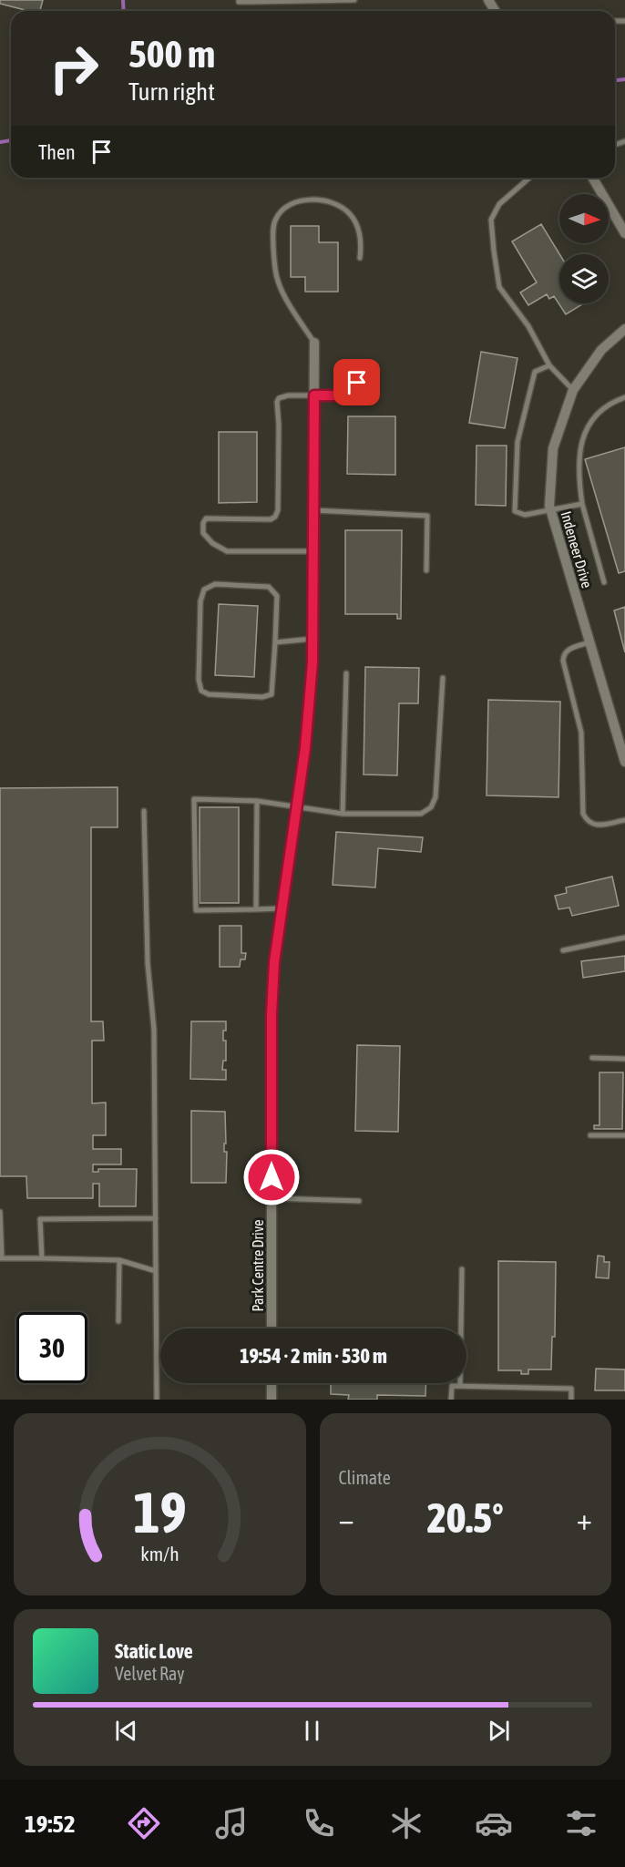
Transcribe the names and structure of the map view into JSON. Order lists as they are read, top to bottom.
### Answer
{
  "streets": {
    "street": ["Indeneer Drive", "Park Centre Drive"]
  },
  "north": "right",
  "page": {
    "turn": ["500 m", "Turn right"],
    "then": "Then",
    "limit": "30",
    "trip": "19:54 · 2 min · 530 m",
    "tile": "Climate",
    "heat": ["−", "20.5°", "+"],
    "song": ["Static Love", "Velvet Ray"],
    "tabs": "19:52",
    "gauge": ["19", "km/h"]
  }
}
